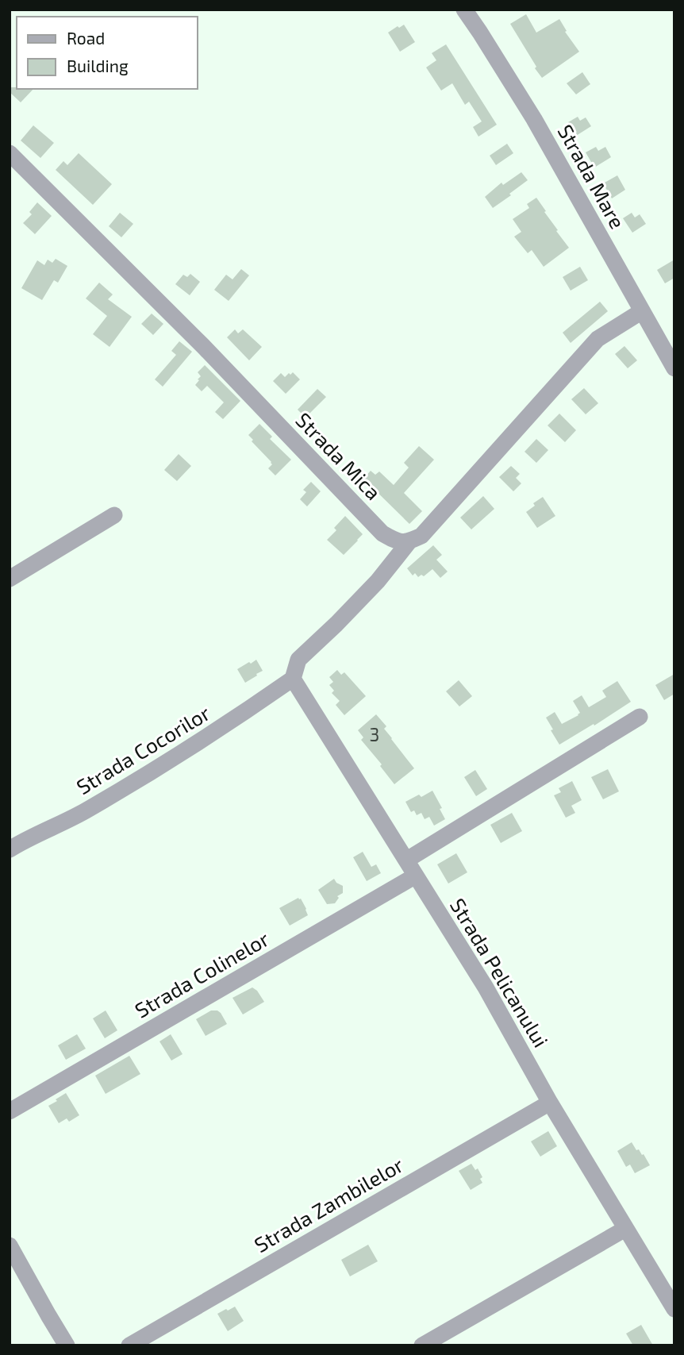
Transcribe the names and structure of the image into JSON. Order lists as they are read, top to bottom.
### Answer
{
  "streets": {
    "street": [
      "Strada Mare",
      "Strada Mica",
      "Strada Cocorilor",
      "Strada Pelicanului",
      "Strada Colinelor",
      "Strada Zambilelor"
    ]
  },
  "crossings": [
    ["Strada Cocorilor", "Strada Pelicanului"],
    ["Strada Pelicanului", "Strada Colinelor"],
    ["Strada Pelicanului", "Strada Zambilelor"]
  ],
  "house_numbers": ["3"],
  "legend": ["Road", "Building"]
}
